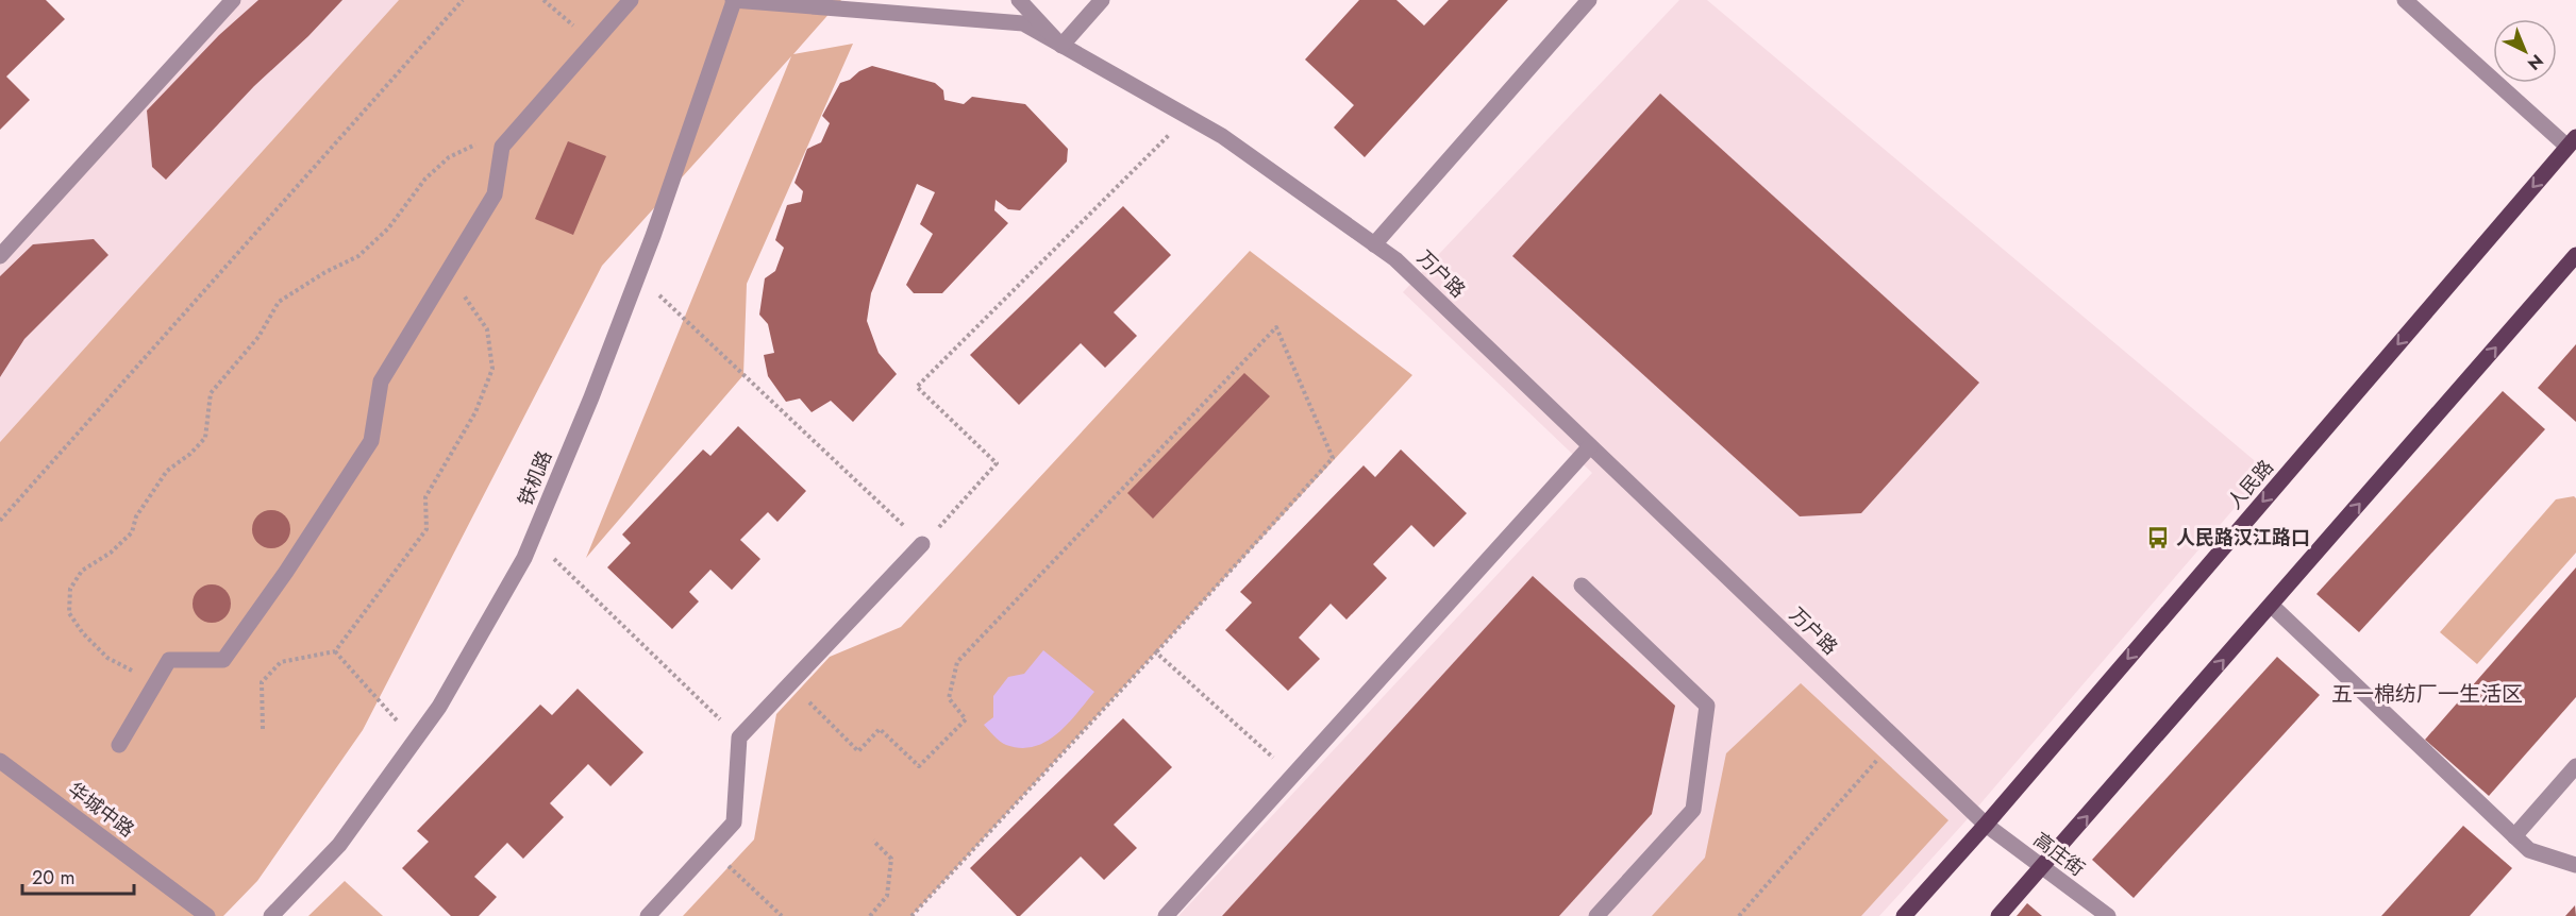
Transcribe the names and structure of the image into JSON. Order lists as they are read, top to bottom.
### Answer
{
  "streets": {
    "main road": ["人民路"],
    "street": [
      "万户路",
      "铁机路",
      "华城中路",
      "高庄街"
    ]
  },
  "crossings": [
    ["万户路", "铁机路"],
    ["万户路", "人民路"],
    ["万户路", "高庄街"],
    ["人民路", "高庄街"]
  ],
  "districts": ["五一棉纺厂一生活区"],
  "places": {
    "bus stop": ["人民路汉江路口"]
  },
  "scale_bar": "20 m",
  "north": "bottom right"
}
